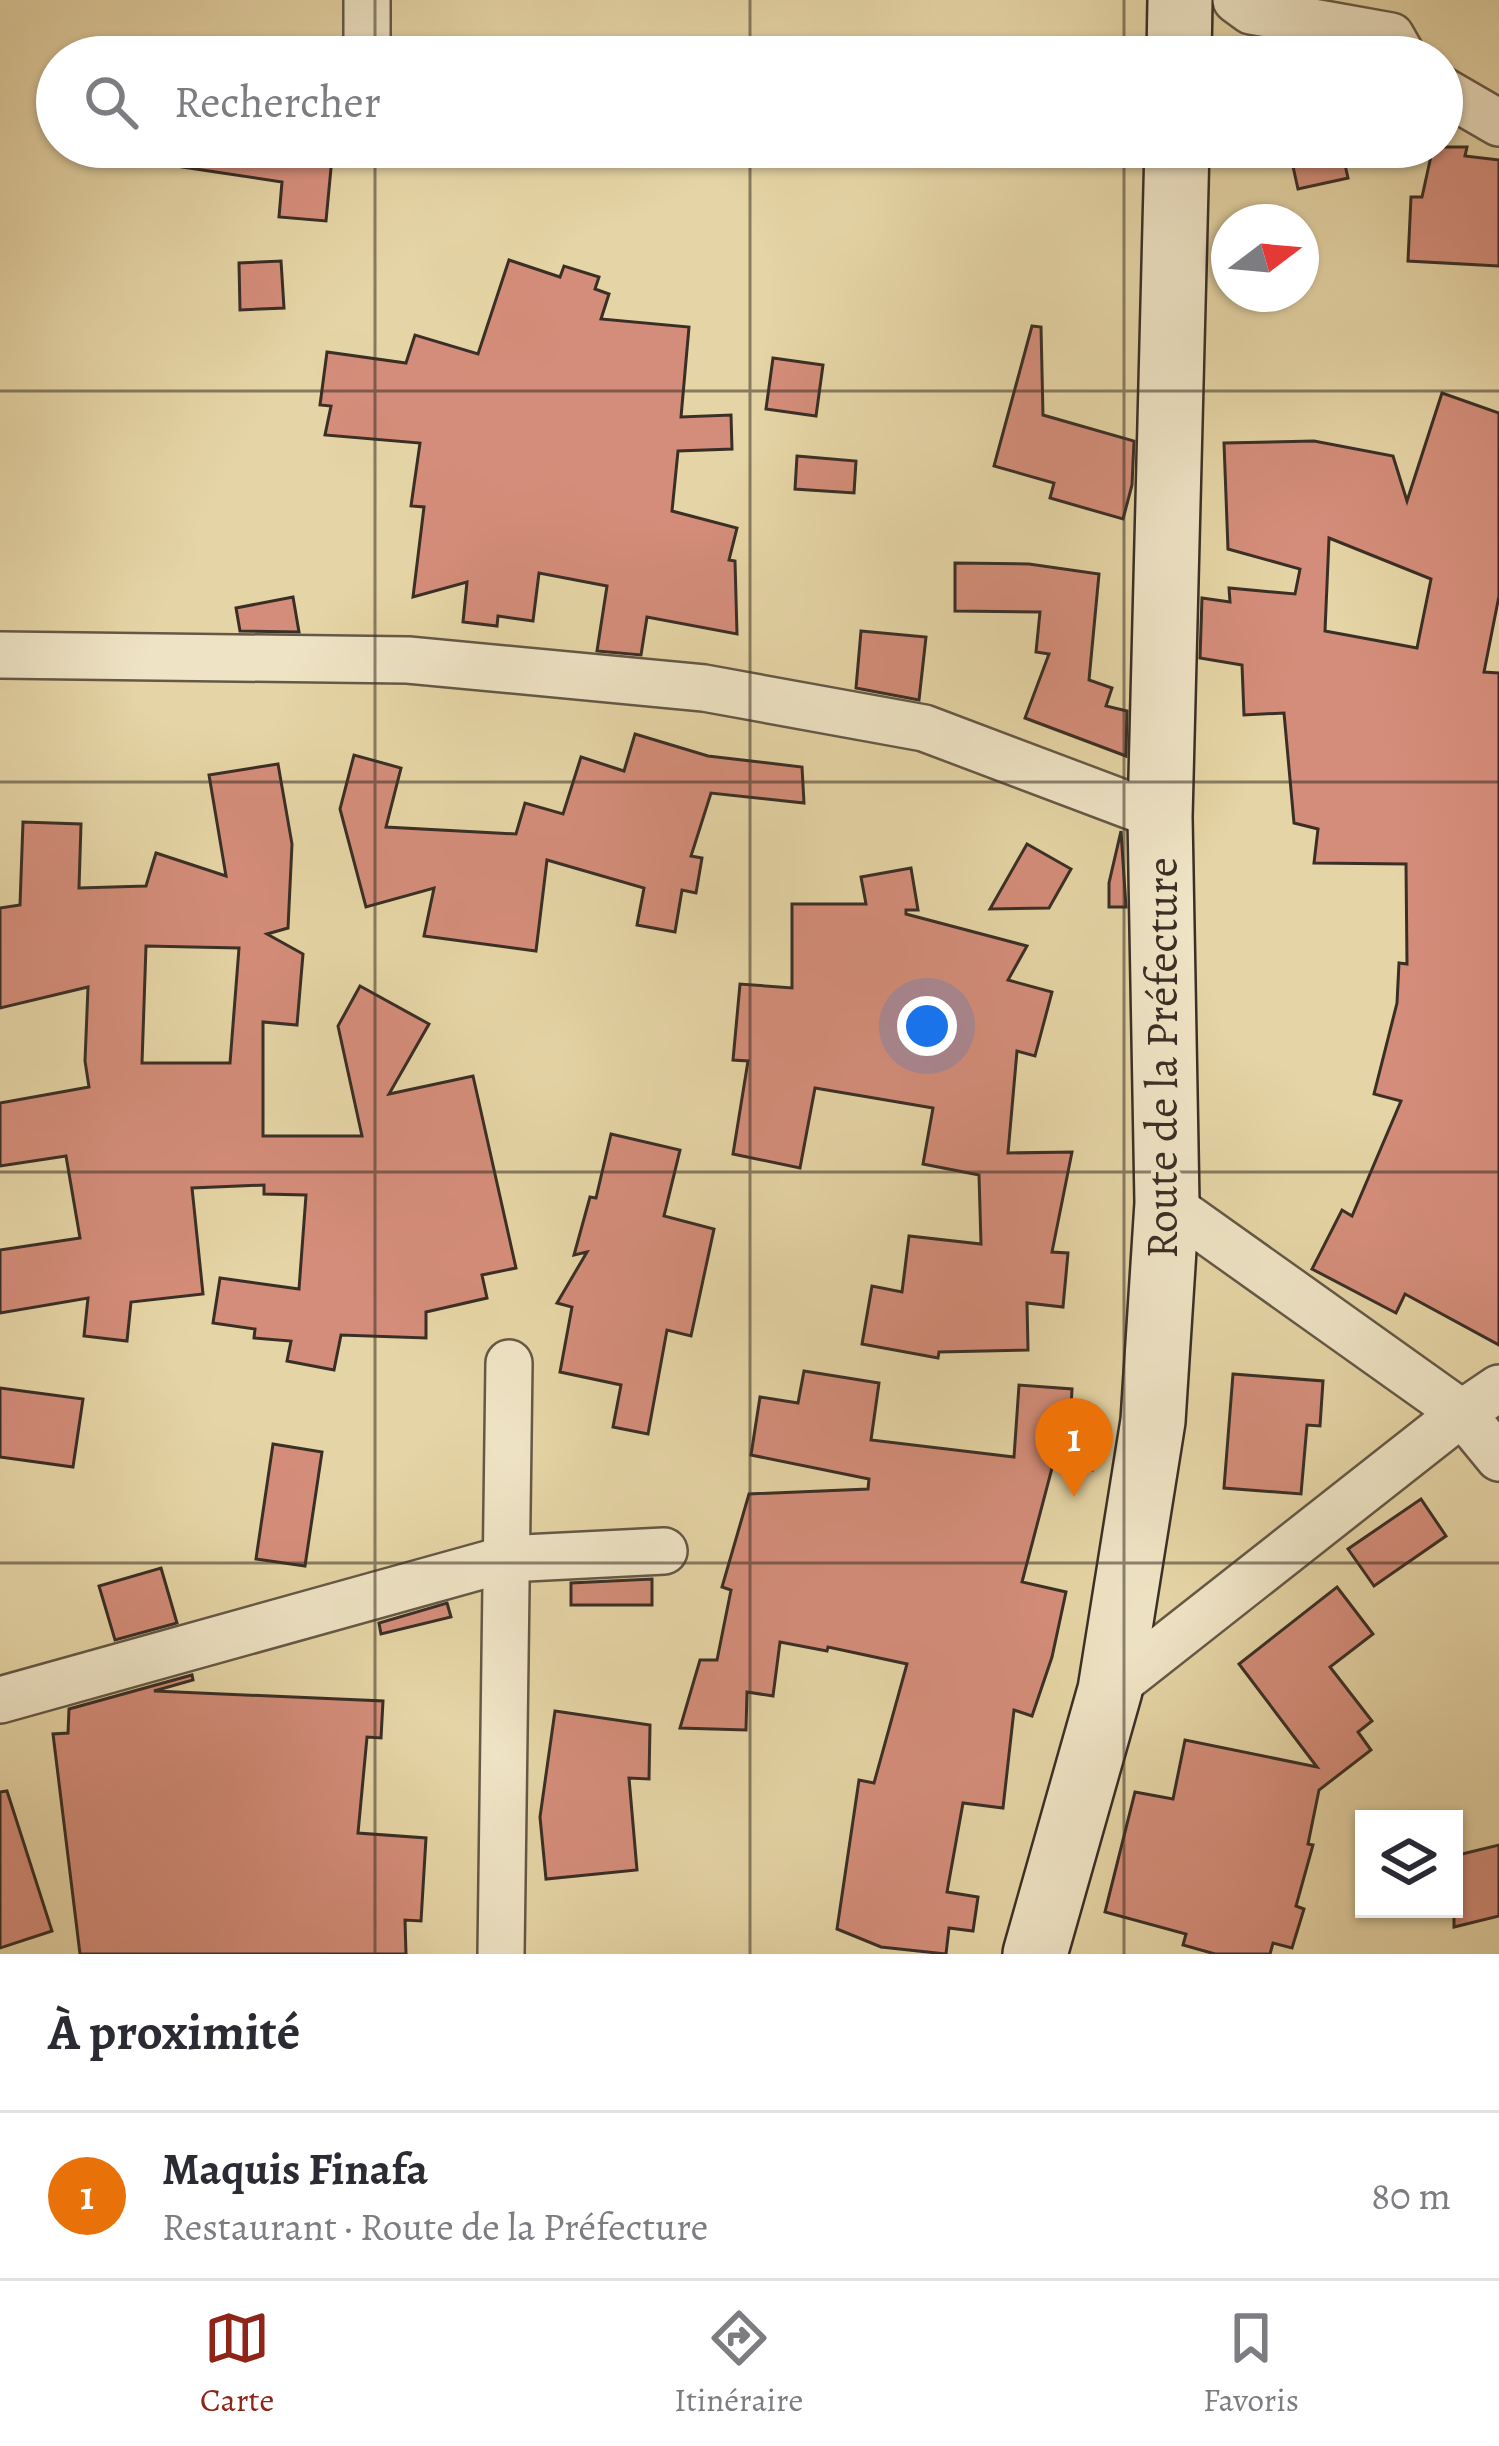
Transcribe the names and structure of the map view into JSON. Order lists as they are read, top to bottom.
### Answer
{
  "streets": {
    "street": ["Route de la Préfecture"]
  },
  "north": "right",
  "page": {
    "search": "Rechercher",
    "pins": "1",
    "heading": "À proximité",
    "list": [
      {
        "mark": "1",
        "name": "Maquis Finafa",
        "note": "Restaurant · Route de la Préfecture",
        "value": "80 m"
      }
    ],
    "nav": ["Carte", "Itinéraire", "Favoris"]
  }
}
